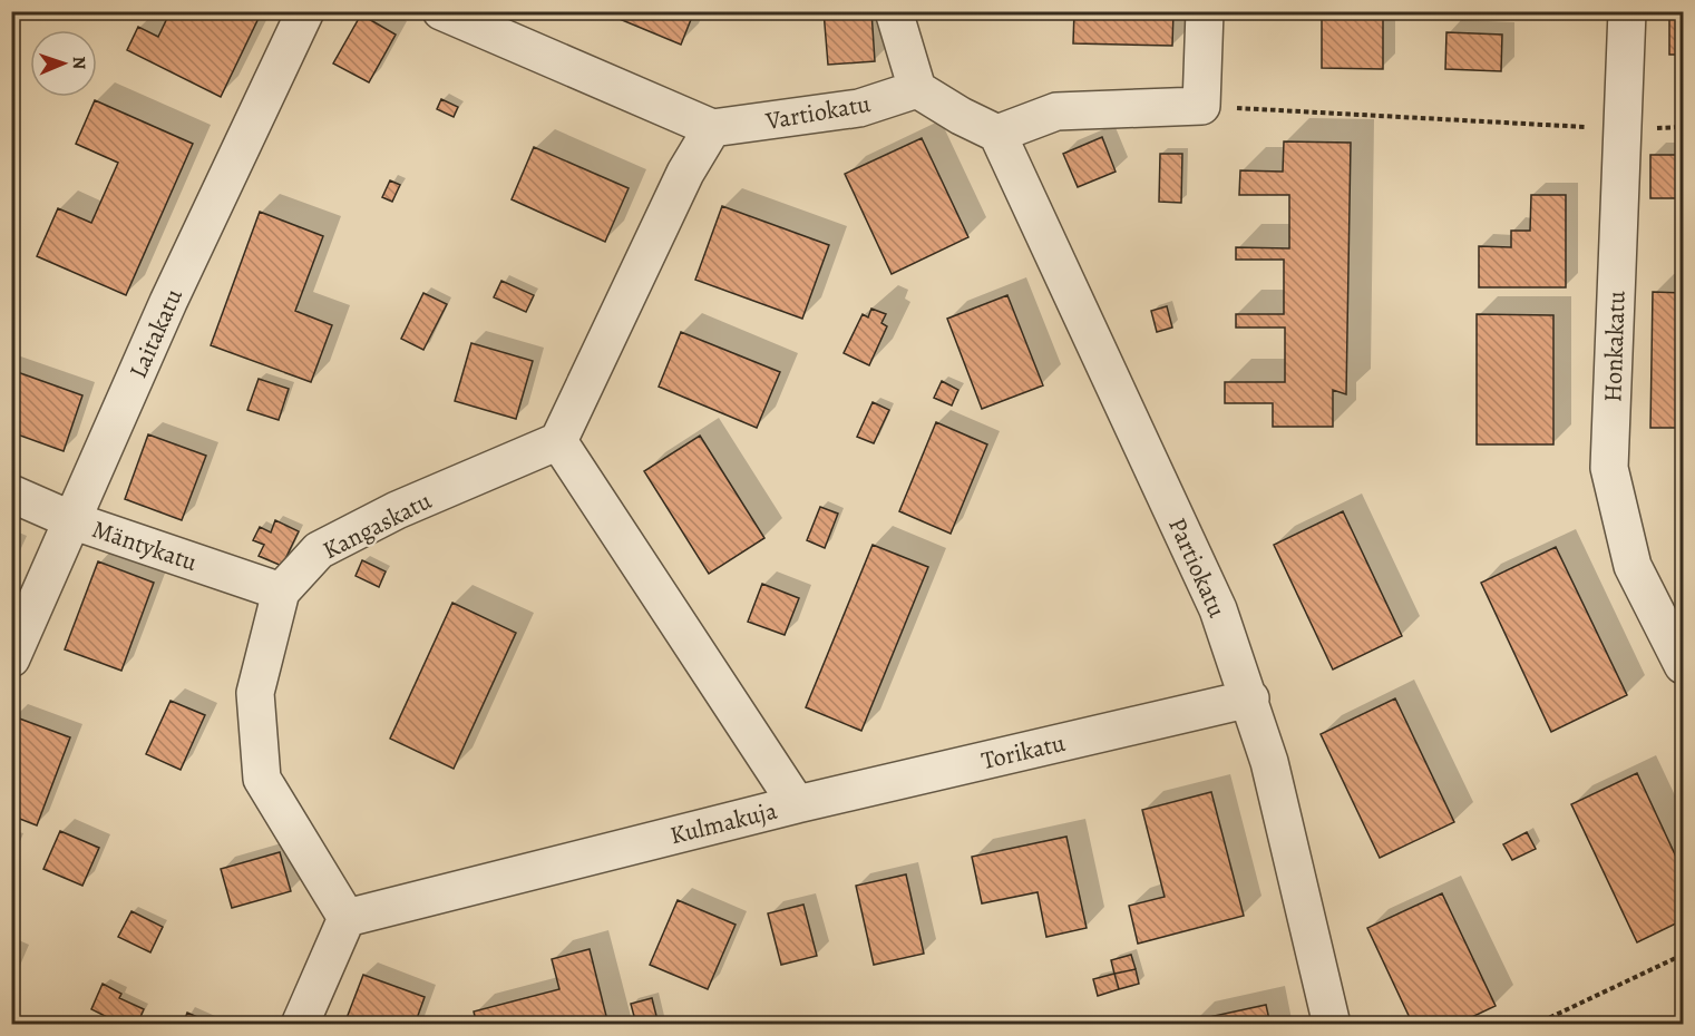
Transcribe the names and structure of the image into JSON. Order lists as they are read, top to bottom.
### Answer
{
  "streets": {
    "street": [
      "Vartiokatu",
      "Laitakatu",
      "Honkakatu",
      "Kangaskatu",
      "Mäntykatu",
      "Partiokatu",
      "Torikatu",
      "Kulmakuja"
    ]
  },
  "crossings": [
    ["Laitakatu", "Mäntykatu"],
    ["Kangaskatu", "Mäntykatu"],
    ["Kangaskatu", "Kulmakuja"],
    ["Partiokatu", "Torikatu"],
    ["Torikatu", "Kulmakuja"]
  ],
  "north": "right"
}
